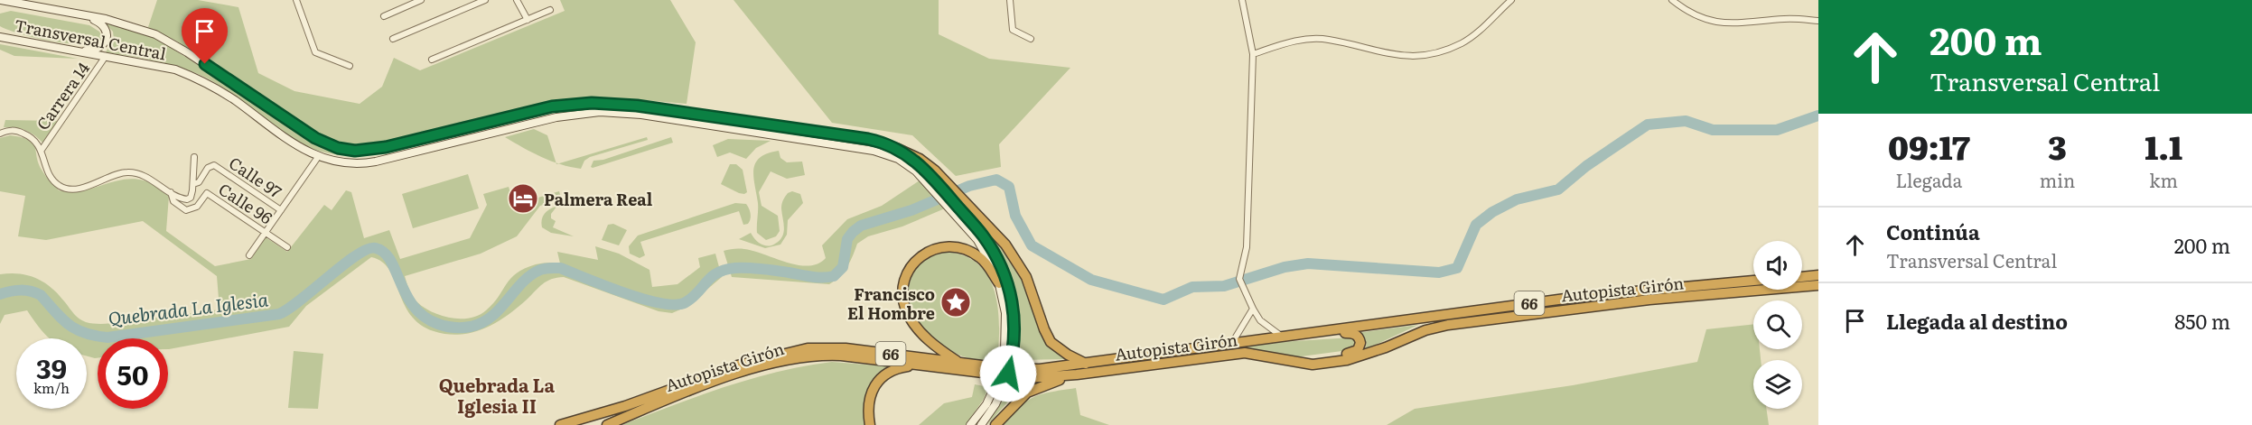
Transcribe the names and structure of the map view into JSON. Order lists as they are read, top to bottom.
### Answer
{
  "streets": {
    "highway": ["Autopista Girón", "66"],
    "main road": ["Transversal Central"],
    "street": ["Carrera 14", "Calle 97", "Calle 96"]
  },
  "crossings": [
    ["Transversal Central", "Carrera 14"]
  ],
  "districts": ["Quebrada La Iglesia II"],
  "water": ["Quebrada La Iglesia"],
  "places": {
    "hotel": ["Palmera Real"],
    "place": ["Francisco El Hombre"]
  },
  "page": {
    "turn": ["200 m", "Transversal Central"],
    "eta": [
      "09:17",
      "Llegada",
      "3",
      "min",
      "1.1",
      "km"
    ],
    "list": [
      {
        "name": "Continúa",
        "note": "Transversal Central",
        "value": "200 m"
      },
      {
        "name": "Llegada al destino",
        "value": "850 m"
      }
    ],
    "speed": "39 km/h",
    "limit": "50"
  }
}
